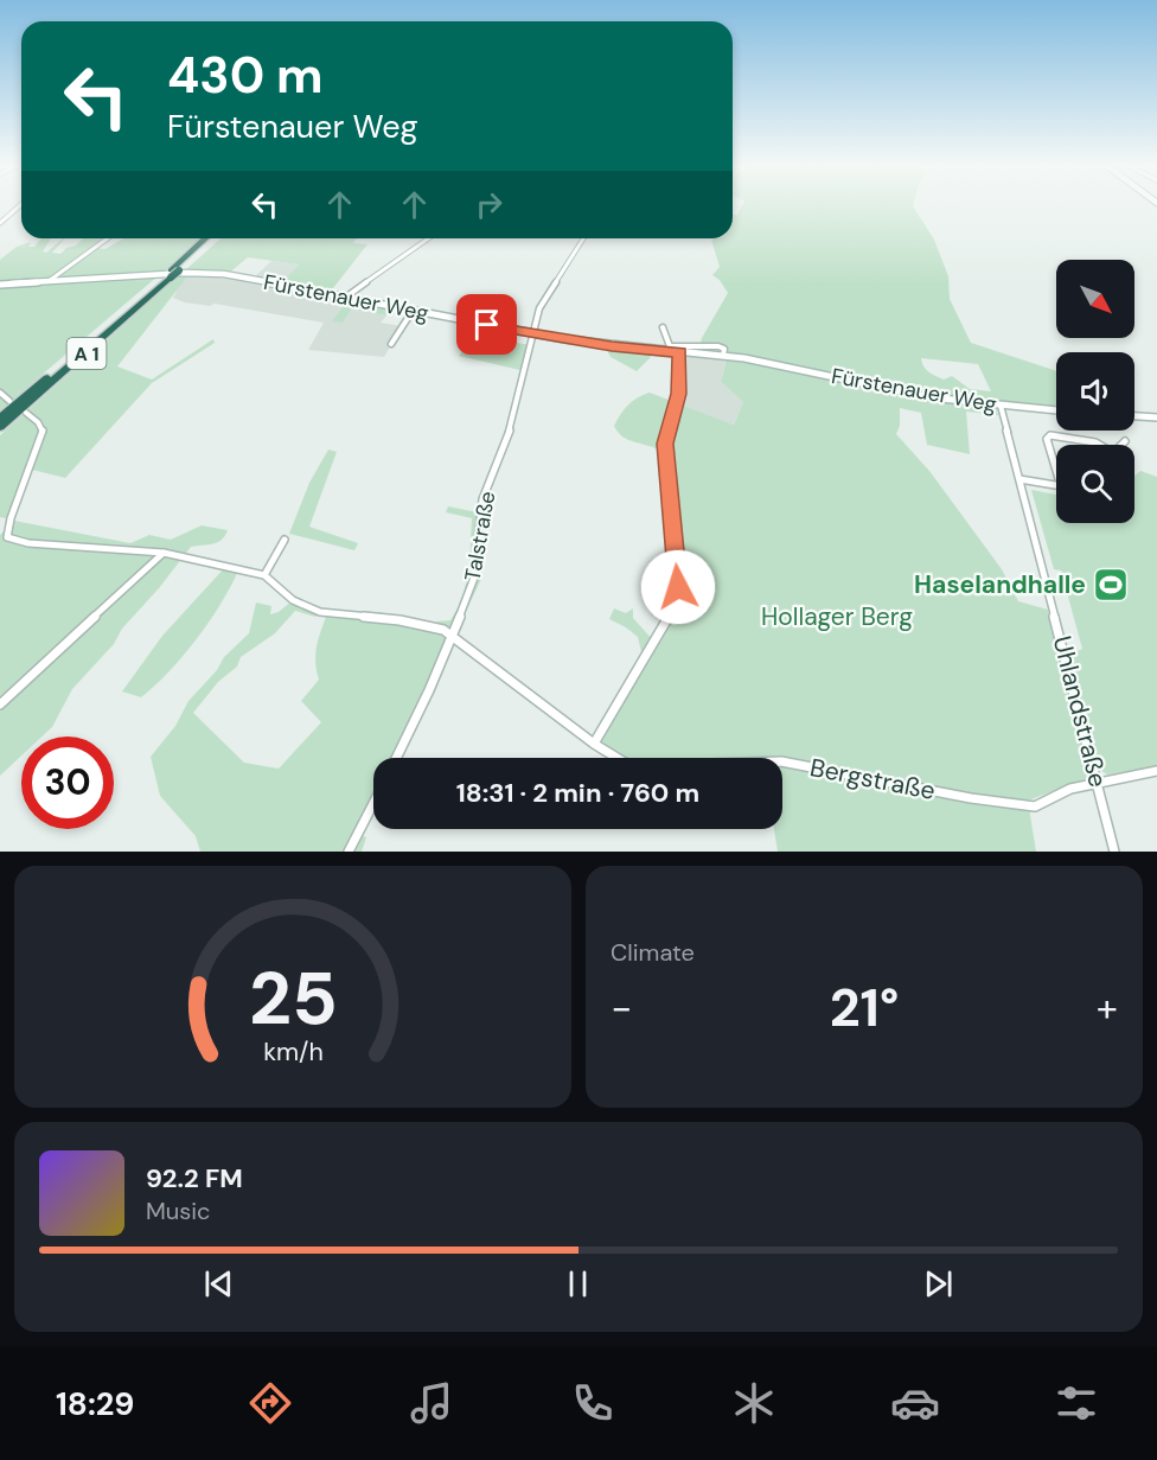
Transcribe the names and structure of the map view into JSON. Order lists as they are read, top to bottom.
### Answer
{
  "streets": {
    "highway": ["A 1"],
    "street": [
      "Fürstenauer Weg",
      "Talstraße",
      "Uhlandstraße",
      "Bergstraße"
    ]
  },
  "crossings": [
    ["Fürstenauer Weg", "Talstraße"],
    ["Fürstenauer Weg", "Uhlandstraße"],
    ["Talstraße", "Bergstraße"],
    ["Uhlandstraße", "Bergstraße"]
  ],
  "parks": ["Hollager Berg"],
  "places": {
    "sports": ["Haselandhalle"]
  },
  "north": "bottom right",
  "page": {
    "turn": ["430 m", "Fürstenauer Weg"],
    "limit": "30",
    "trip": "18:31 · 2 min · 760 m",
    "tile": "Climate",
    "heat": ["−", "21°", "+"],
    "song": ["92.2 FM", "Music"],
    "tabs": "18:29",
    "gauge": ["25", "km/h"]
  }
}
